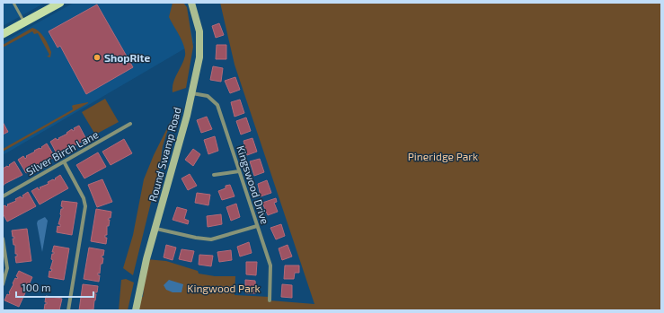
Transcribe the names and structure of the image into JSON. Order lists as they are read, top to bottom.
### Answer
{
  "streets": {
    "main road": ["Round Swamp Road"],
    "street": ["Silver Birch Lane", "Kingswood Drive"]
  },
  "crossings": [
    ["Round Swamp Road", "Kingswood Drive"]
  ],
  "parks": ["Pineridge Park", "Kingwood Park"],
  "places": ["ShopRite"],
  "scale_bar": "100 m"
}
